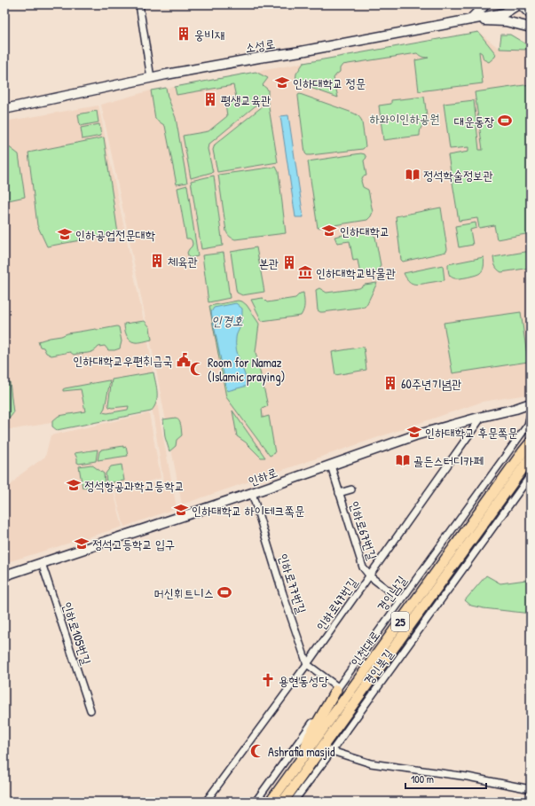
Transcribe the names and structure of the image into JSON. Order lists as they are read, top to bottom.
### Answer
{
  "streets": {
    "highway": ["25", "인천대로"],
    "main road": ["소성로", "인하로"],
    "street": [
      "인하로67번길",
      "인하로77번길",
      "경인남길",
      "인하로47번길",
      "인하로105번길",
      "경인북길"
    ]
  },
  "crossings": [
    ["인하로", "인하로67번길"],
    ["인하로", "인하로77번길"],
    ["인하로", "인하로47번길"],
    ["인하로", "인하로105번길"],
    ["인하로67번길", "경인남길"],
    ["인하로67번길", "인하로47번길"],
    ["인하로77번길", "인하로47번길"]
  ],
  "water": ["인경호"],
  "parks": ["하와이인하공원"],
  "places": {
    "building": [
      "웅비재",
      "평생교육관",
      "체육관",
      "본관",
      "60주년기념관"
    ],
    "school or university": [
      "인하대학교 정문",
      "인하대학교",
      "인하공업전문대학",
      "인하대학교 후문쪽문",
      "정석항공과학고등학교",
      "인하대학교 하이테크쪽문",
      "정석고등학교 입구"
    ],
    "sports": ["대운동장", "머신휘트니스"],
    "library": ["정석학술정보관", "골든스터디카페"],
    "museum": ["인하대학교박물관"],
    "public building": ["인하대학교우편취급국"],
    "mosque": ["Room for Namaz (Islamic praying)", "Ashrafia masjid"],
    "church": ["용현동성당"]
  },
  "scale_bar": "100 m"
}
